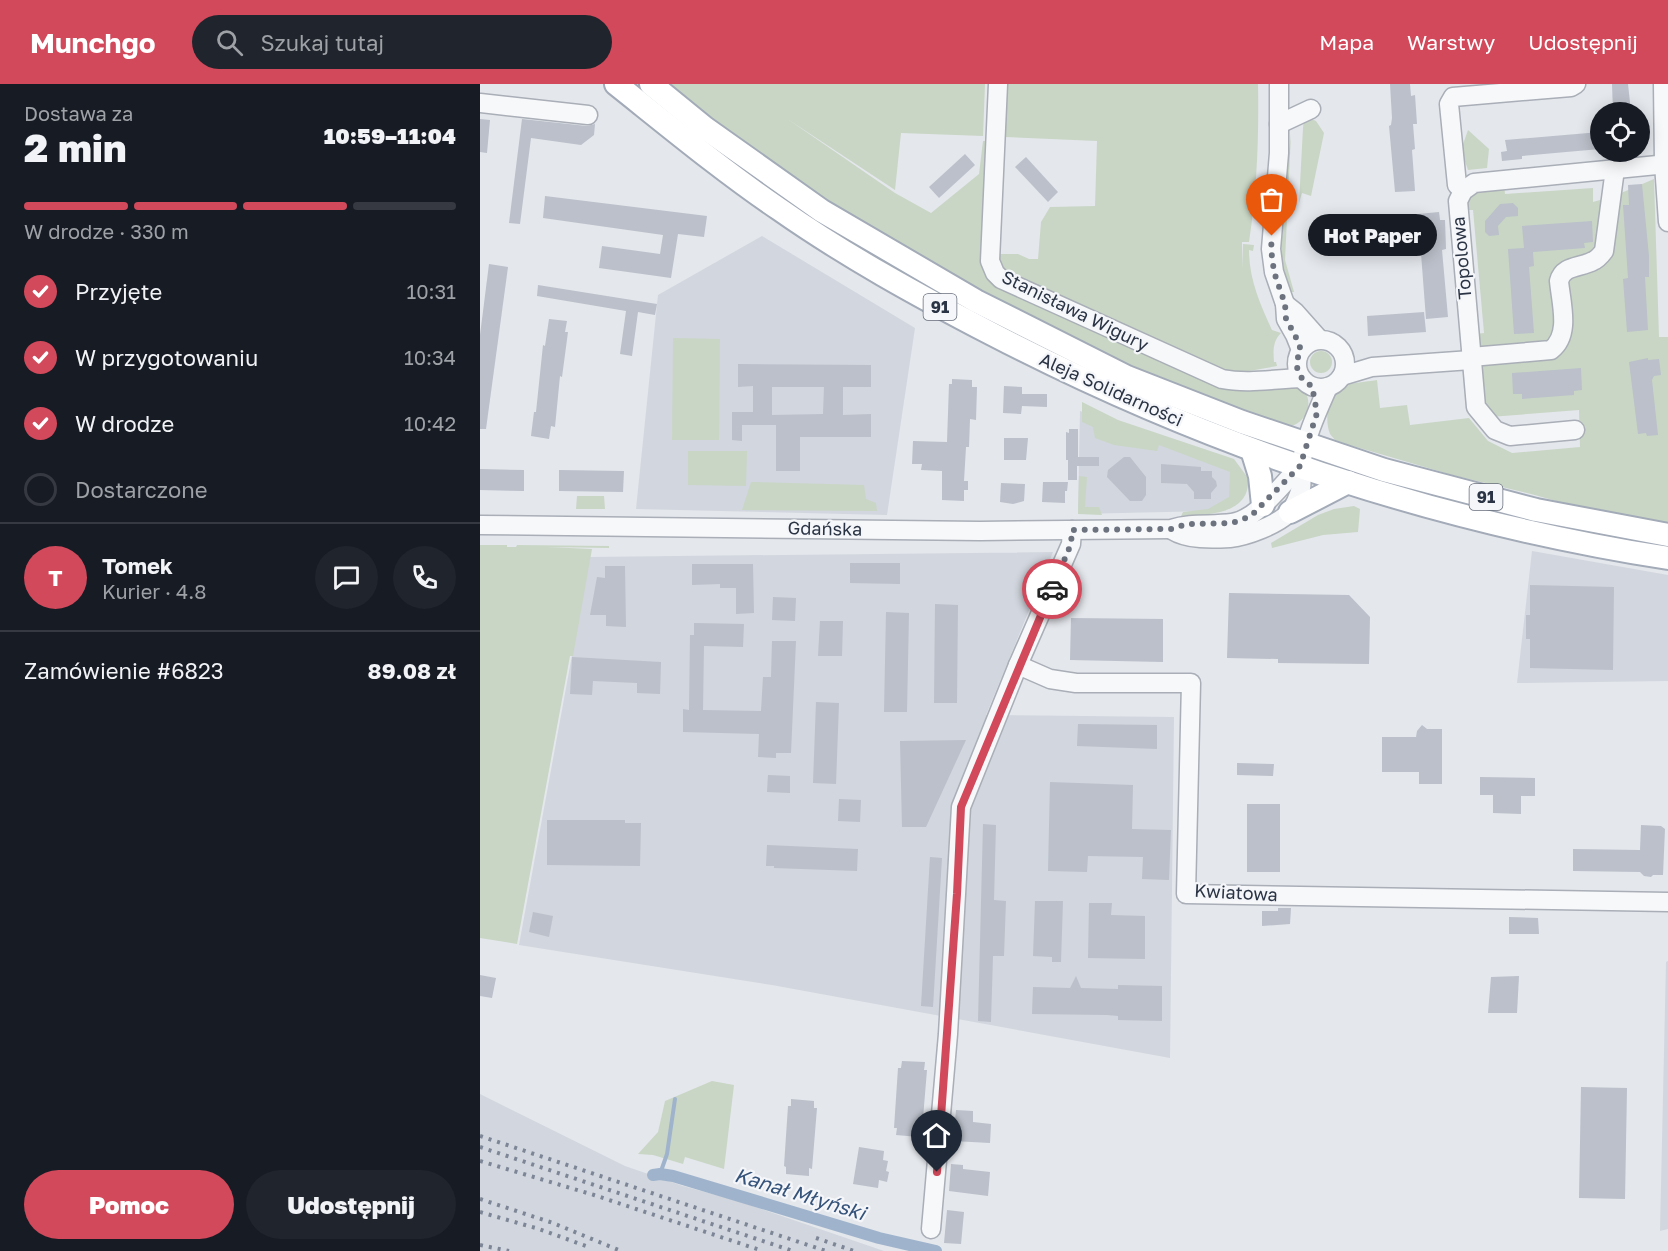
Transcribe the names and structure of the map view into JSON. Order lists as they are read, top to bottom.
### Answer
{
  "streets": {
    "main road": ["91", "Aleja Solidarności"],
    "street": [
      "Topolowa",
      "Stanisława Wigury",
      "Gdańska",
      "Kwiatowa"
    ]
  },
  "crossings": [
    ["Aleja Solidarności", "Gdańska"]
  ],
  "water": ["Kanał Młyński"],
  "places": ["Hot Paper"],
  "page": {
    "header": "Munchgo",
    "search": "Szukaj tutaj",
    "nav": ["Mapa", "Warstwy", "Udostępnij"],
    "heading": ["2 min", "Dostawa za", "10:59–11:04"],
    "panel": [
      "Tomek",
      "Kurier · 4.8",
      "Zamówienie #6823",
      "89.08 zł"
    ],
    "bar": "W drodze · 330 m",
    "bubble": "Hot Paper",
    "list": [
      ["Przyjęte", "10:31"],
      ["W przygotowaniu", "10:34"],
      ["W drodze", "10:42"],
      "Dostarczone"
    ],
    "round": "T",
    "buttons": ["Pomoc", "Udostępnij"]
  }
}
